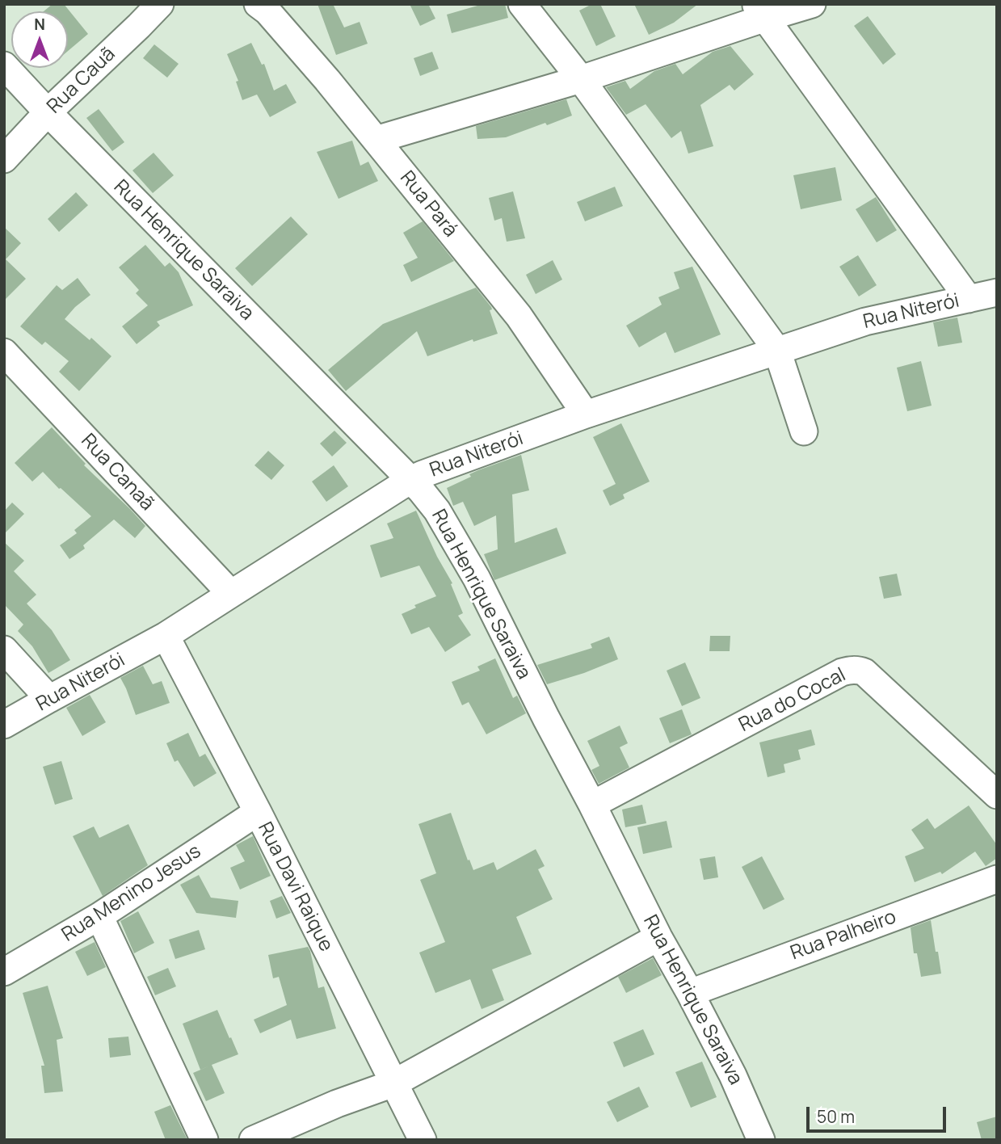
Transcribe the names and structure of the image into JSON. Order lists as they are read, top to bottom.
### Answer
{
  "streets": {
    "street": [
      "Rua Cauã",
      "Rua Pará",
      "Rua Henrique Saraiva",
      "Rua Niterói",
      "Rua Canaã",
      "Rua do Cocal",
      "Rua Davi Raique",
      "Rua Menino Jesus",
      "Rua Palheiro"
    ]
  },
  "crossings": [
    ["Rua Cauã", "Rua Henrique Saraiva"],
    ["Rua Pará", "Rua Niterói"],
    ["Rua Henrique Saraiva", "Rua Niterói"],
    ["Rua Henrique Saraiva", "Rua do Cocal"],
    ["Rua Henrique Saraiva", "Rua Palheiro"],
    ["Rua Niterói", "Rua Canaã"],
    ["Rua Niterói", "Rua Davi Raique"],
    ["Rua Davi Raique", "Rua Menino Jesus"]
  ],
  "scale_bar": "50 m",
  "north": "top"
}
